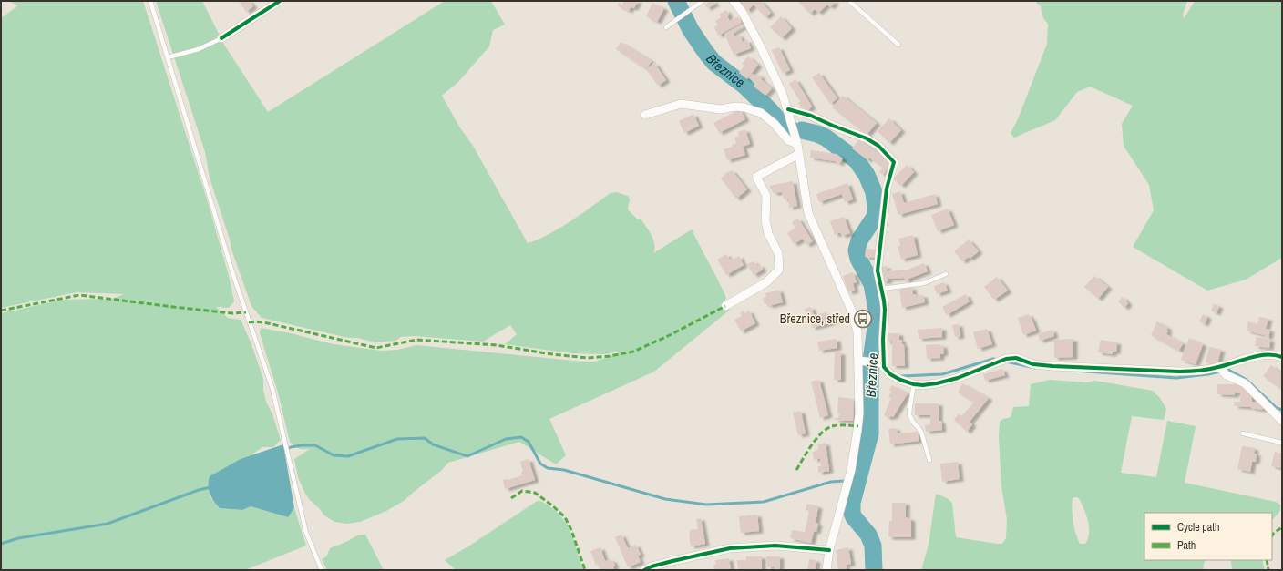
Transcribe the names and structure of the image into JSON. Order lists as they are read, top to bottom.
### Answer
{
  "water": ["Březnice"],
  "places": {
    "bus stop": ["Březnice, střed"]
  },
  "legend": ["Cycle path", "Path"]
}
